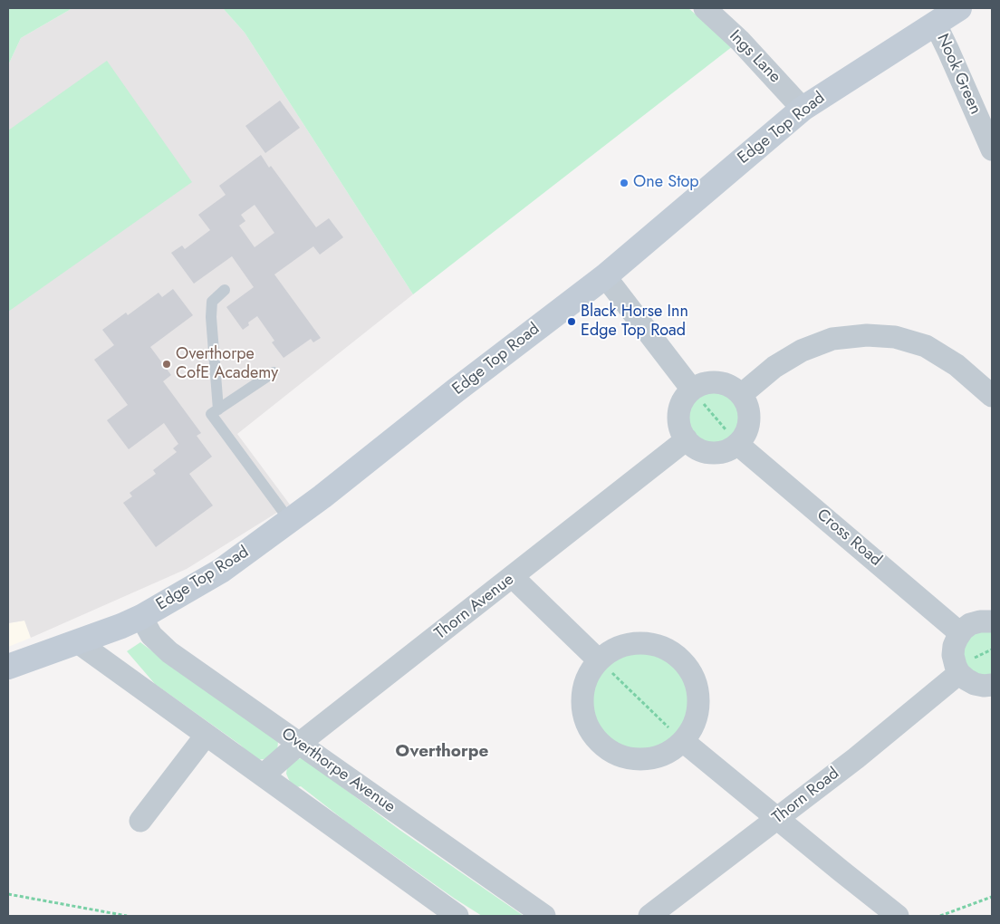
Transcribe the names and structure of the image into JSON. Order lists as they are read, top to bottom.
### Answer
{
  "streets": {
    "street": [
      "Ings Lane",
      "Nook Green",
      "Edge Top Road",
      "Cross Road",
      "Thorn Avenue",
      "Overthorpe Avenue",
      "Thorn Road"
    ]
  },
  "crossings": [
    ["Ings Lane", "Edge Top Road"],
    ["Nook Green", "Edge Top Road"],
    ["Edge Top Road", "Overthorpe Avenue"],
    ["Thorn Avenue", "Overthorpe Avenue"]
  ],
  "districts": ["Overthorpe"],
  "places": ["One Stop", "Black Horse Inn Edge Top Road", "Overthorpe CofE Academy"]
}
